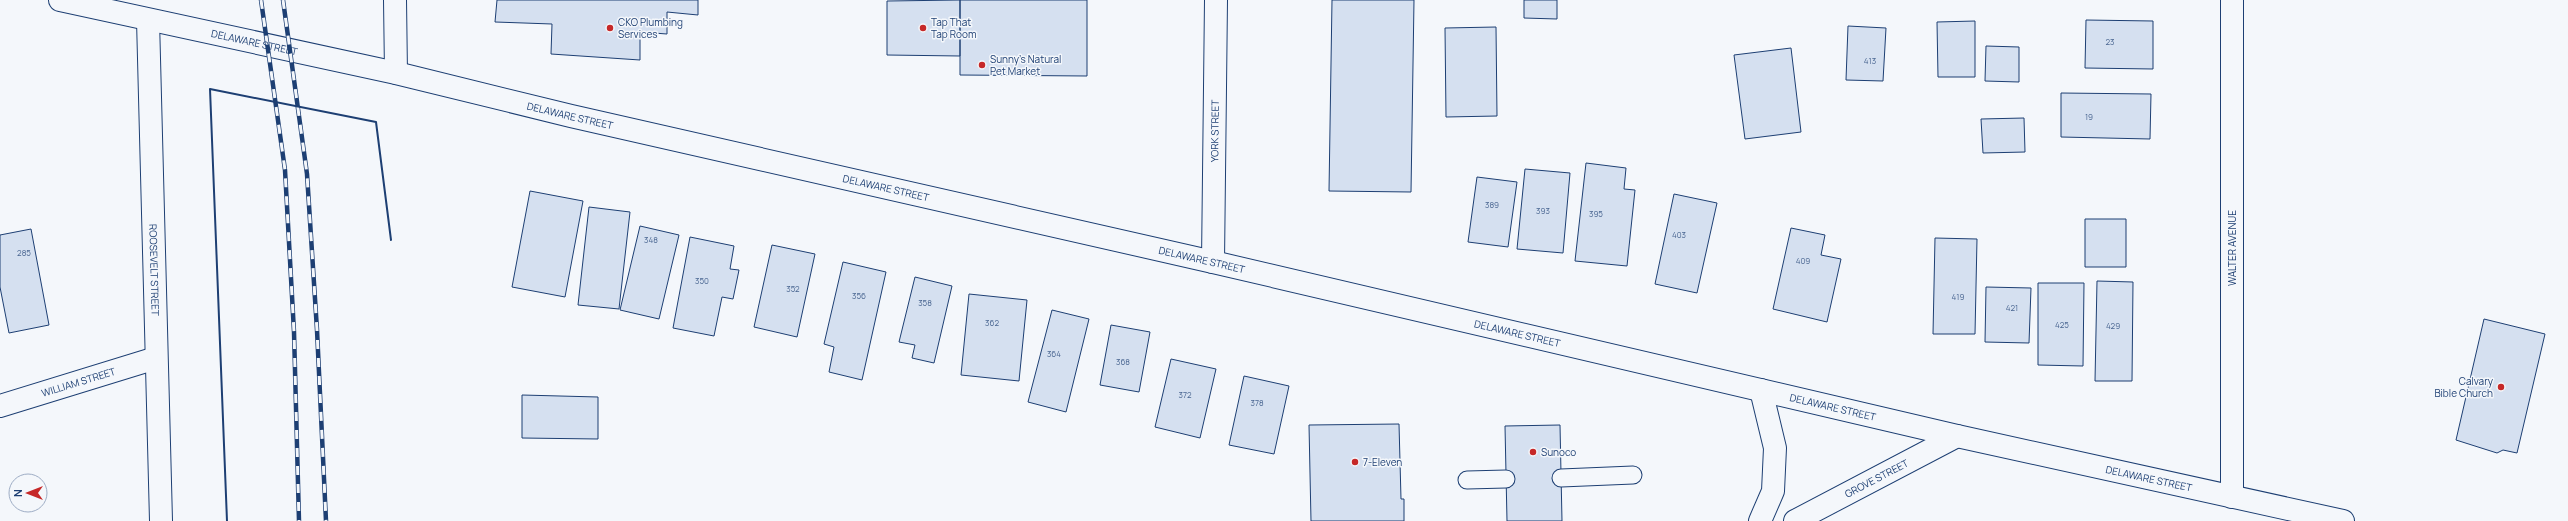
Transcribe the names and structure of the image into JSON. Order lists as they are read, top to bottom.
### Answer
{
  "streets": {
    "main road": [
      "DELAWARE STREET",
      "YORK STREET",
      "WALTER AVENUE",
      "ROOSEVELT STREET",
      "WILLIAM STREET",
      "GROVE STREET"
    ]
  },
  "crossings": [
    ["DELAWARE STREET", "YORK STREET"],
    ["DELAWARE STREET", "WALTER AVENUE"],
    ["DELAWARE STREET", "ROOSEVELT STREET"],
    ["DELAWARE STREET", "GROVE STREET"],
    ["ROOSEVELT STREET", "WILLIAM STREET"]
  ],
  "places": [
    "CKO Plumbing Services",
    "Tap That Tap Room",
    "Sunny's Natural Pet Market",
    "Calvary Bible Church",
    "Sunoco",
    "7-Eleven"
  ],
  "house_numbers": [
    "23",
    "413",
    "19",
    "389",
    "393",
    "395",
    "403",
    "348",
    "285",
    "409",
    "350",
    "352",
    "356",
    "419",
    "358",
    "421",
    "362",
    "425",
    "429",
    "364",
    "368",
    "372",
    "378"
  ],
  "north": "left"
}
